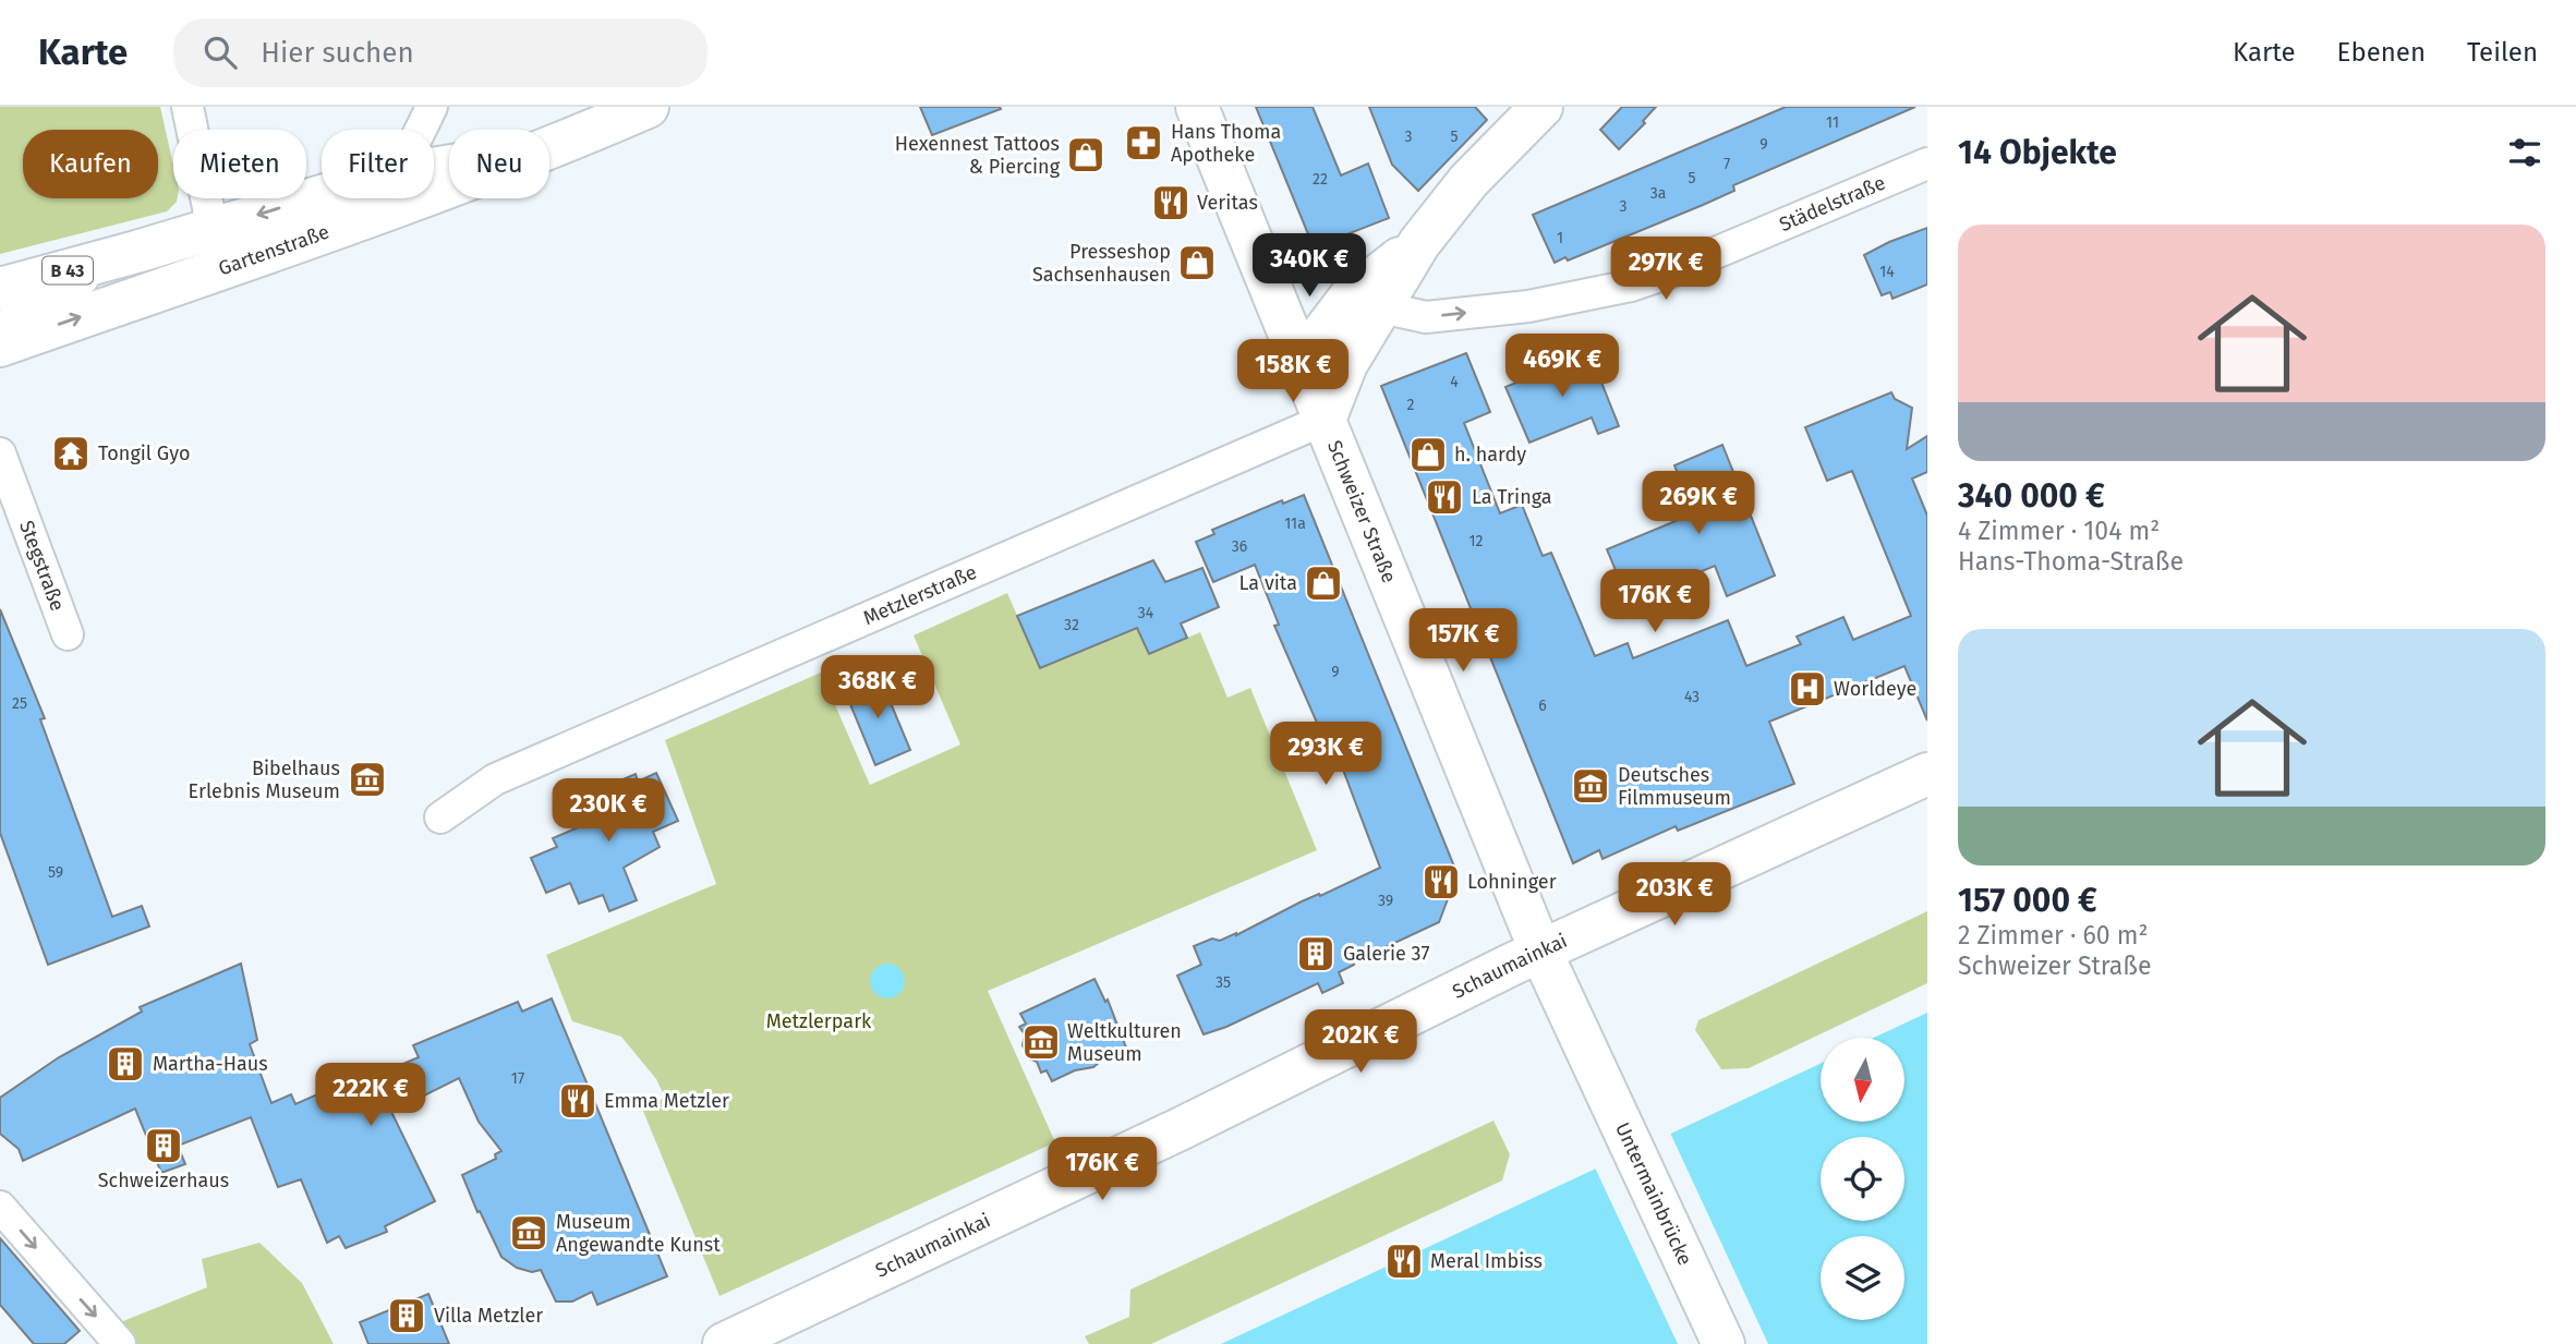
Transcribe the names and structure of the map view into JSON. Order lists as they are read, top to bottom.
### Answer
{
  "streets": {
    "main road": [
      "Gartenstraße",
      "B 43",
      "Schweizer Straße",
      "Schaumainkai",
      "Untermainbrücke"
    ],
    "street": ["Städelstraße", "Stegstraße", "Metzlerstraße"]
  },
  "crossings": [
    ["Schweizer Straße", "Metzlerstraße"],
    ["Schweizer Straße", "Schaumainkai"],
    ["Schweizer Straße", "Untermainbrücke"]
  ],
  "one_way": ["Städelstraße"],
  "parks": ["Metzlerpark"],
  "places": {
    "pharmacy": ["Hans Thoma Apotheke"],
    "shop": [
      "Hexennest Tattoos & Piercing",
      "Presseshop Sachsenhausen",
      "h. hardy",
      "La vita"
    ],
    "restaurant": [
      "Veritas",
      "La Tringa",
      "Lohninger",
      "Emma Metzler",
      "Meral Imbiss"
    ],
    "temple": ["Tongil Gyo"],
    "hospital": ["Worldeye"],
    "museum": [
      "Bibelhaus Erlebnis Museum",
      "Deutsches Filmmuseum",
      "Weltkulturen Museum",
      "Museum Angewandte Kunst"
    ],
    "building": [
      "Galerie 37",
      "Martha-Haus",
      "Schweizerhaus",
      "Villa Metzler"
    ]
  },
  "house_numbers": [
    "11",
    "3",
    "5",
    "9",
    "7",
    "5",
    "22",
    "3a",
    "3",
    "1",
    "14",
    "4",
    "2",
    "11a",
    "12",
    "36",
    "34",
    "32",
    "9",
    "43",
    "25",
    "6",
    "59",
    "39",
    "35",
    "17"
  ],
  "north": "bottom",
  "page": {
    "header": "Karte",
    "search": "Hier suchen",
    "nav": ["Karte", "Ebenen", "Teilen"],
    "heading": "14 Objekte",
    "chip": [
      "Kaufen",
      "Mieten",
      "Filter",
      "Neu"
    ],
    "list": [
      {
        "name": "340 000 €",
        "note": "4 Zimmer · 104 m² · Hans-Thoma-Straße"
      },
      {
        "name": "157 000 €",
        "note": "2 Zimmer · 60 m² · Schweizer Straße"
      }
    ],
    "price": [
      "340K €",
      "297K €",
      "469K €",
      "158K €",
      "269K €",
      "176K €",
      "157K €",
      "368K €",
      "293K €",
      "230K €",
      "203K €",
      "202K €",
      "222K €",
      "176K €"
    ]
  }
}
